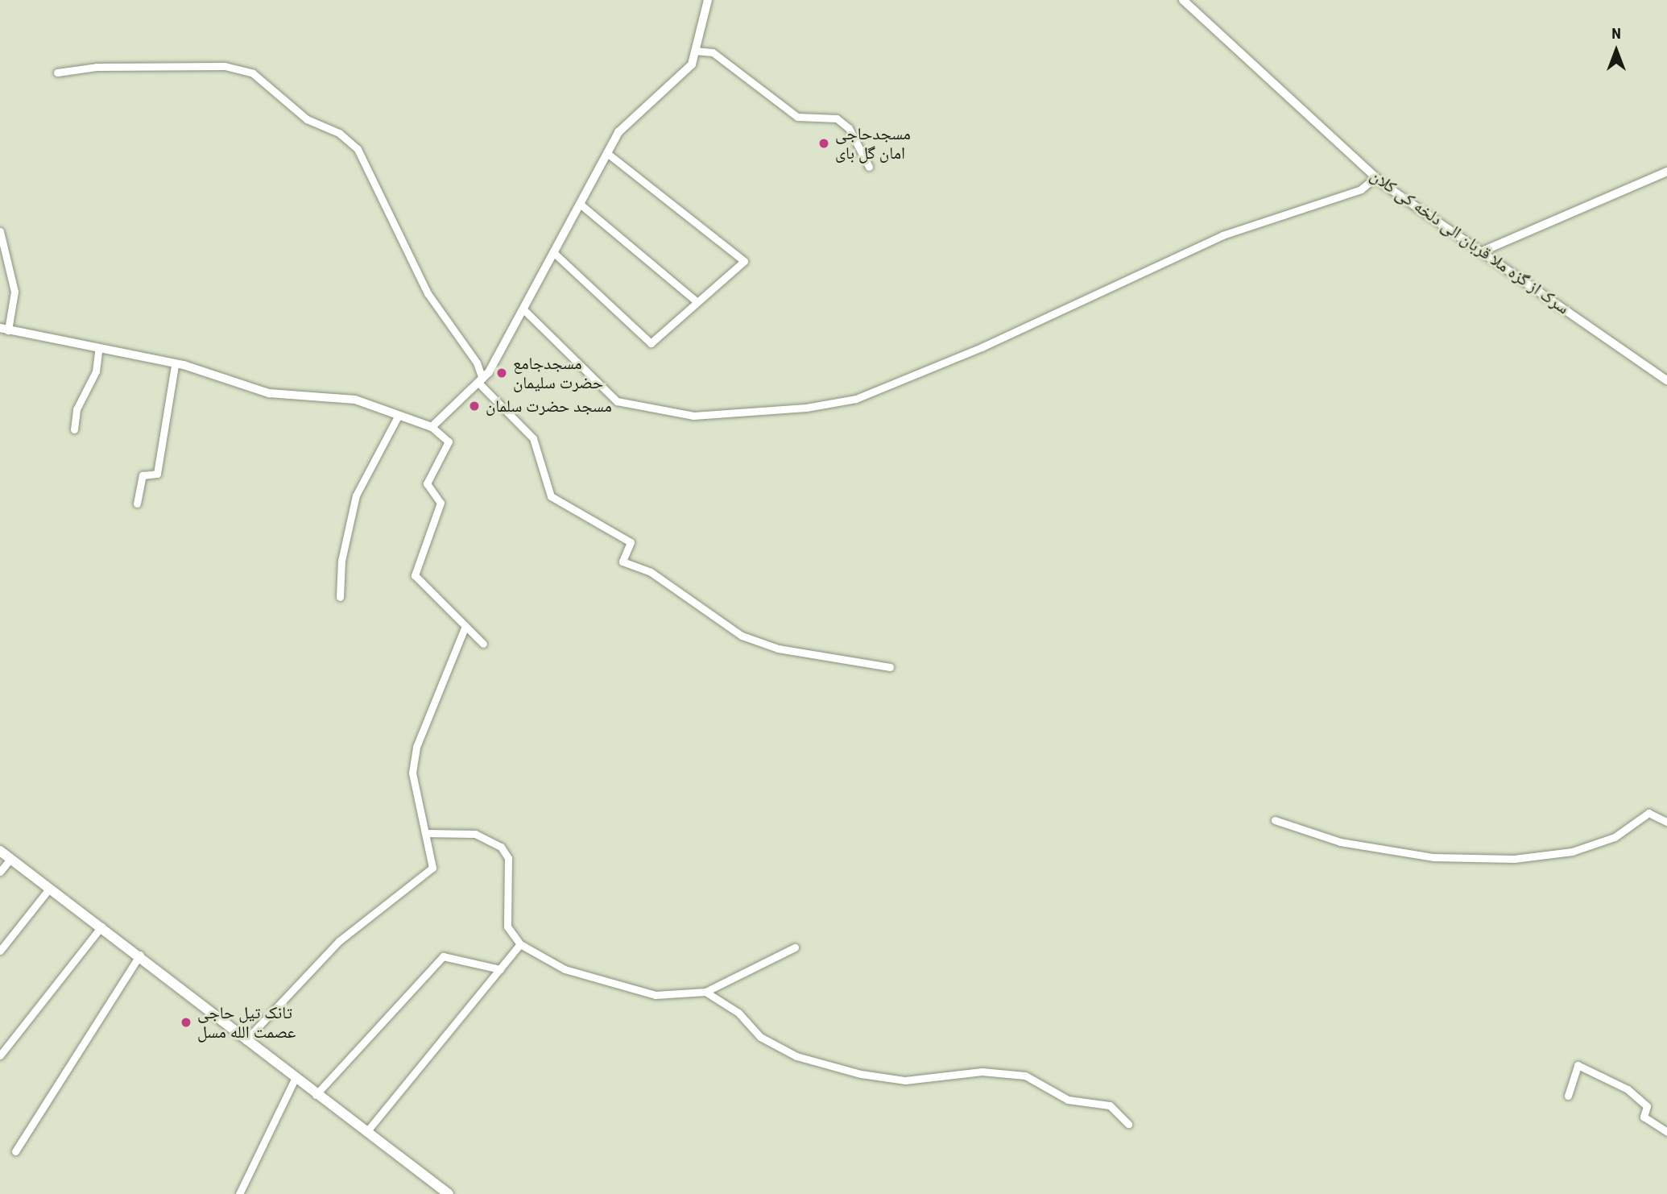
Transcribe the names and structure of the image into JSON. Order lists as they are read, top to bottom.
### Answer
{
  "streets": {
    "street": ["سرک از گزه ملا قربان الی دلخه کی کلان"]
  },
  "places": [
    "مسجدحاجی امان گل بای",
    "مسجدجامع حضرت سلیمان",
    "مسجد حضرت سلمان",
    "تانک تیل حاجی عصمت الله مسل"
  ],
  "north": "top"
}
